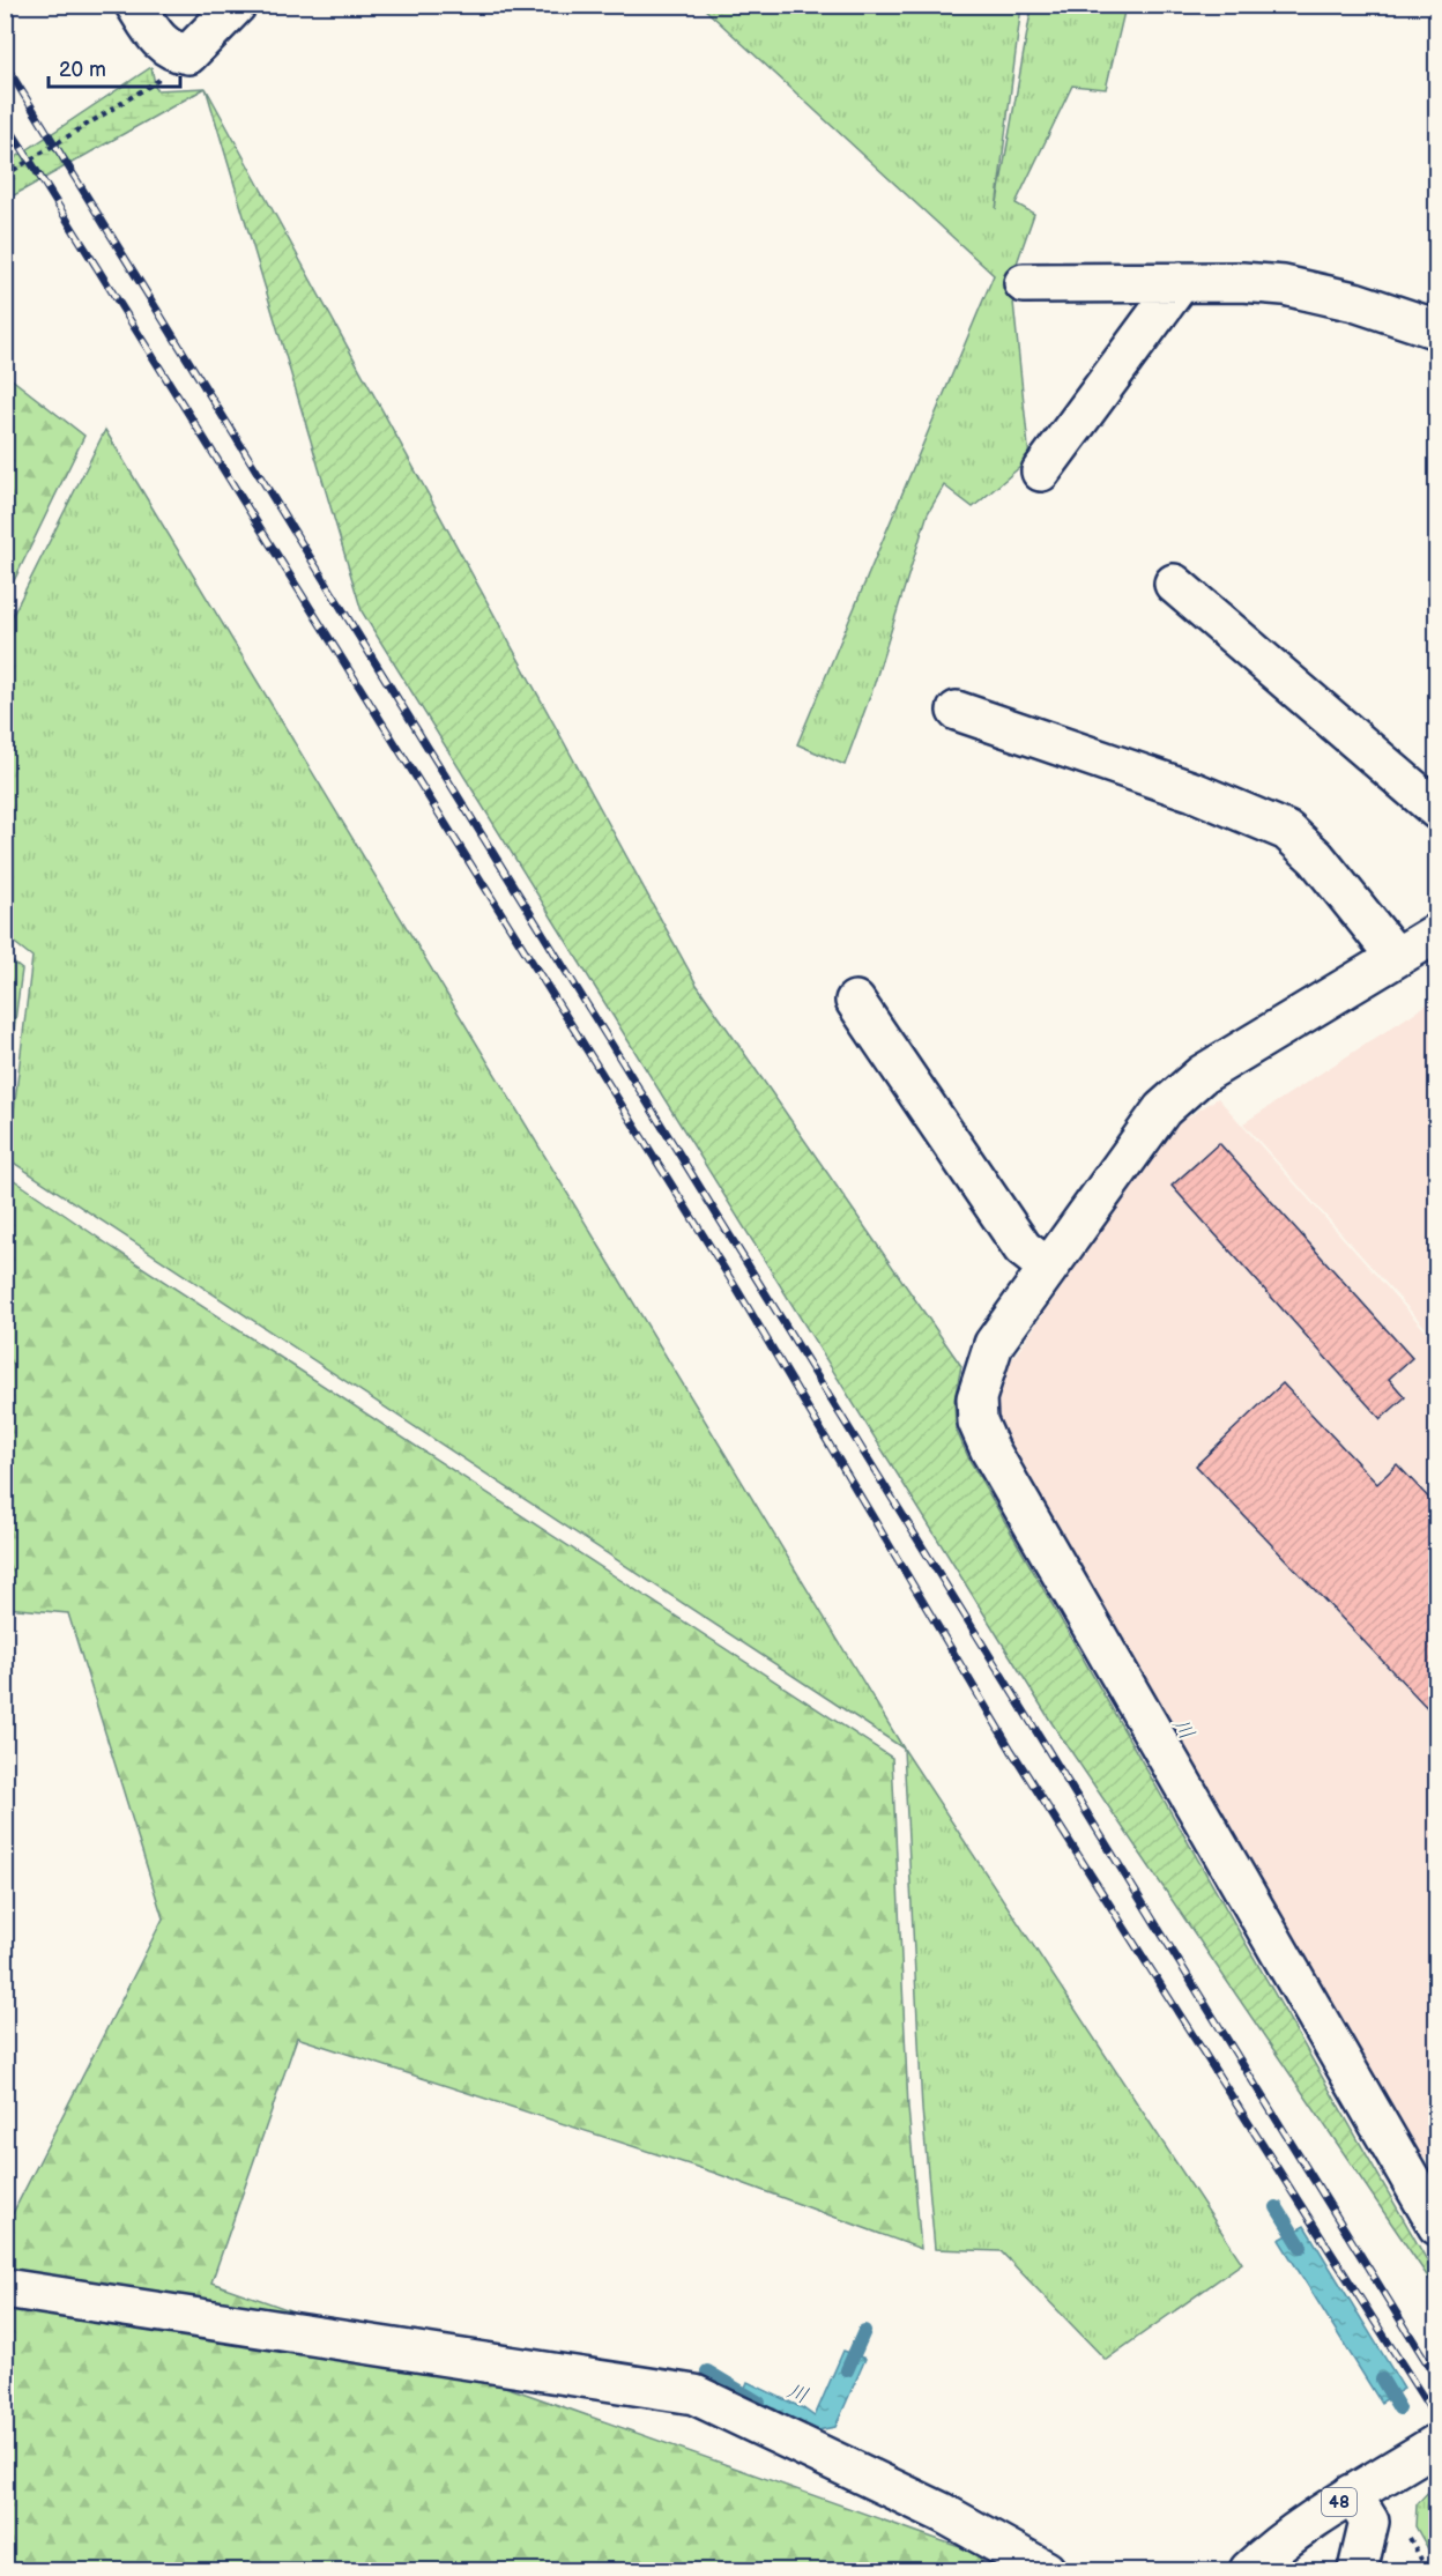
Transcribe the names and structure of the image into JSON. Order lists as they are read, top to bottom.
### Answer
{
  "streets": {
    "street": ["48"]
  },
  "water": ["川"],
  "scale_bar": "20 m"
}
